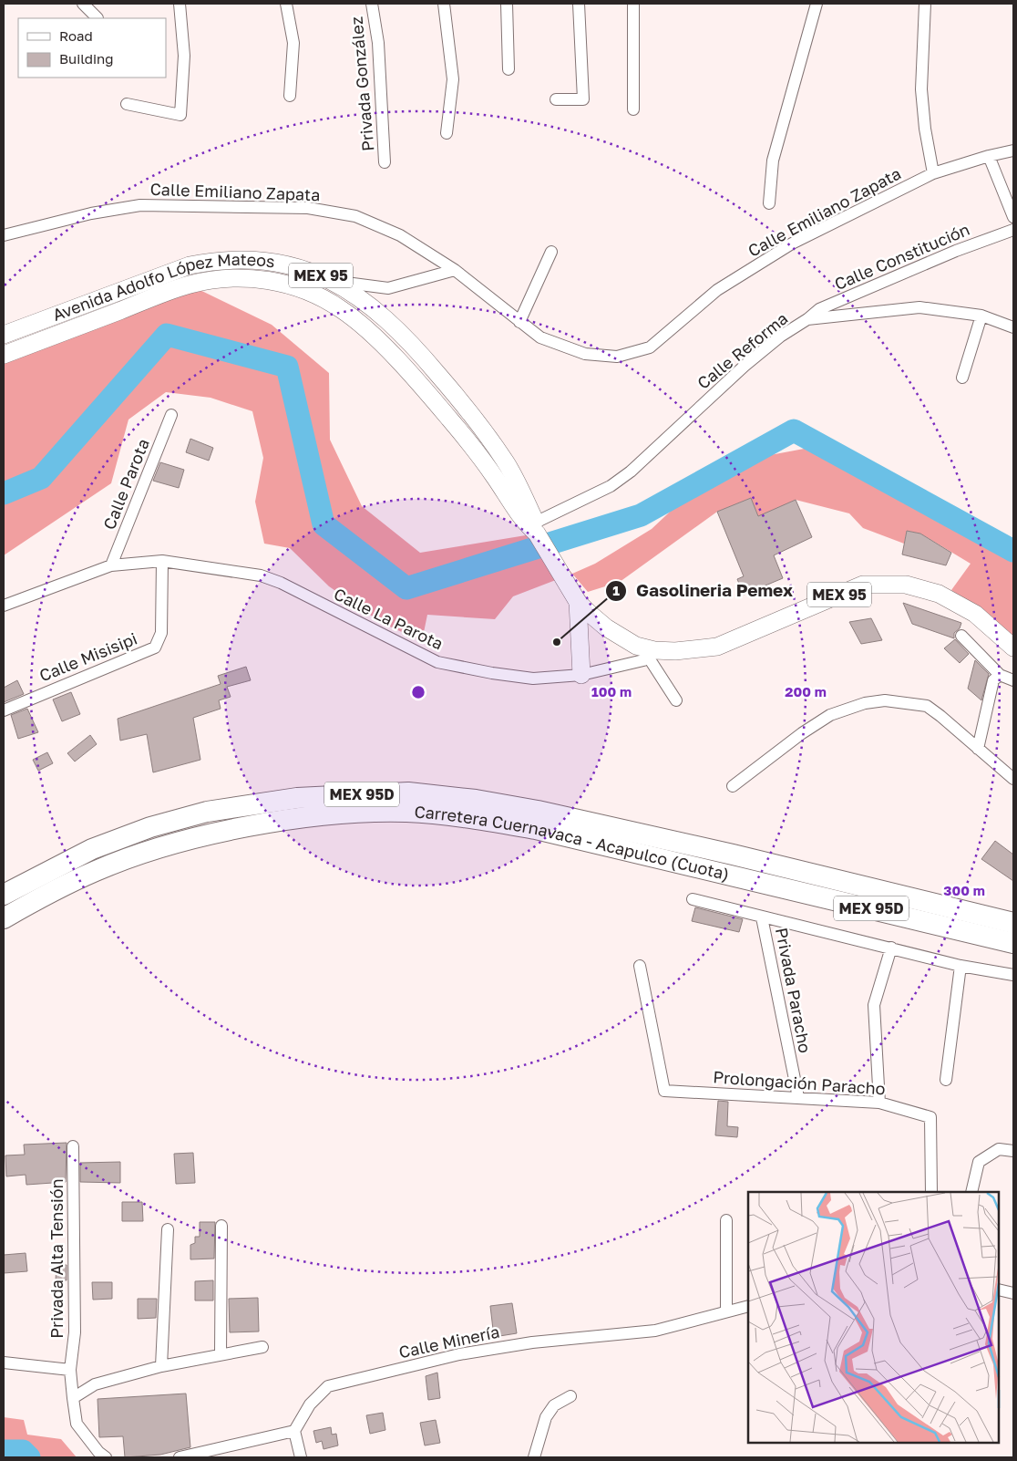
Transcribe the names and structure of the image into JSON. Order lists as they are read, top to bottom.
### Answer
{
  "streets": {
    "highway": ["MEX 95D", "Carretera Cuernavaca - Acapulco (Cuota)"],
    "main road": ["MEX 95", "Avenida Adolfo López Mateos"],
    "street": [
      "Privada González",
      "Calle Emiliano Zapata",
      "Calle Constitución",
      "Calle Reforma",
      "Calle Parota",
      "Calle La Parota",
      "Calle Misisipi",
      "Privada Paracho",
      "Prolongación Paracho",
      "Privada Alta Tensión",
      "Calle Minería"
    ]
  },
  "crossings": [
    ["Calle Constitución", "Calle Reforma"],
    ["MEX 95", "Avenida Adolfo López Mateos"],
    ["MEX 95", "Calle Reforma"],
    ["MEX 95", "Calle La Parota"],
    ["Avenida Adolfo López Mateos", "Calle Reforma"],
    ["Calle Parota", "Calle La Parota"],
    ["Calle La Parota", "Calle Misisipi"],
    ["Privada Paracho", "Prolongación Paracho"]
  ],
  "places": ["Gasolineria Pemex"],
  "legend": ["Road", "Building"],
  "rings": ["100 m", "200 m", "300 m"]
}
